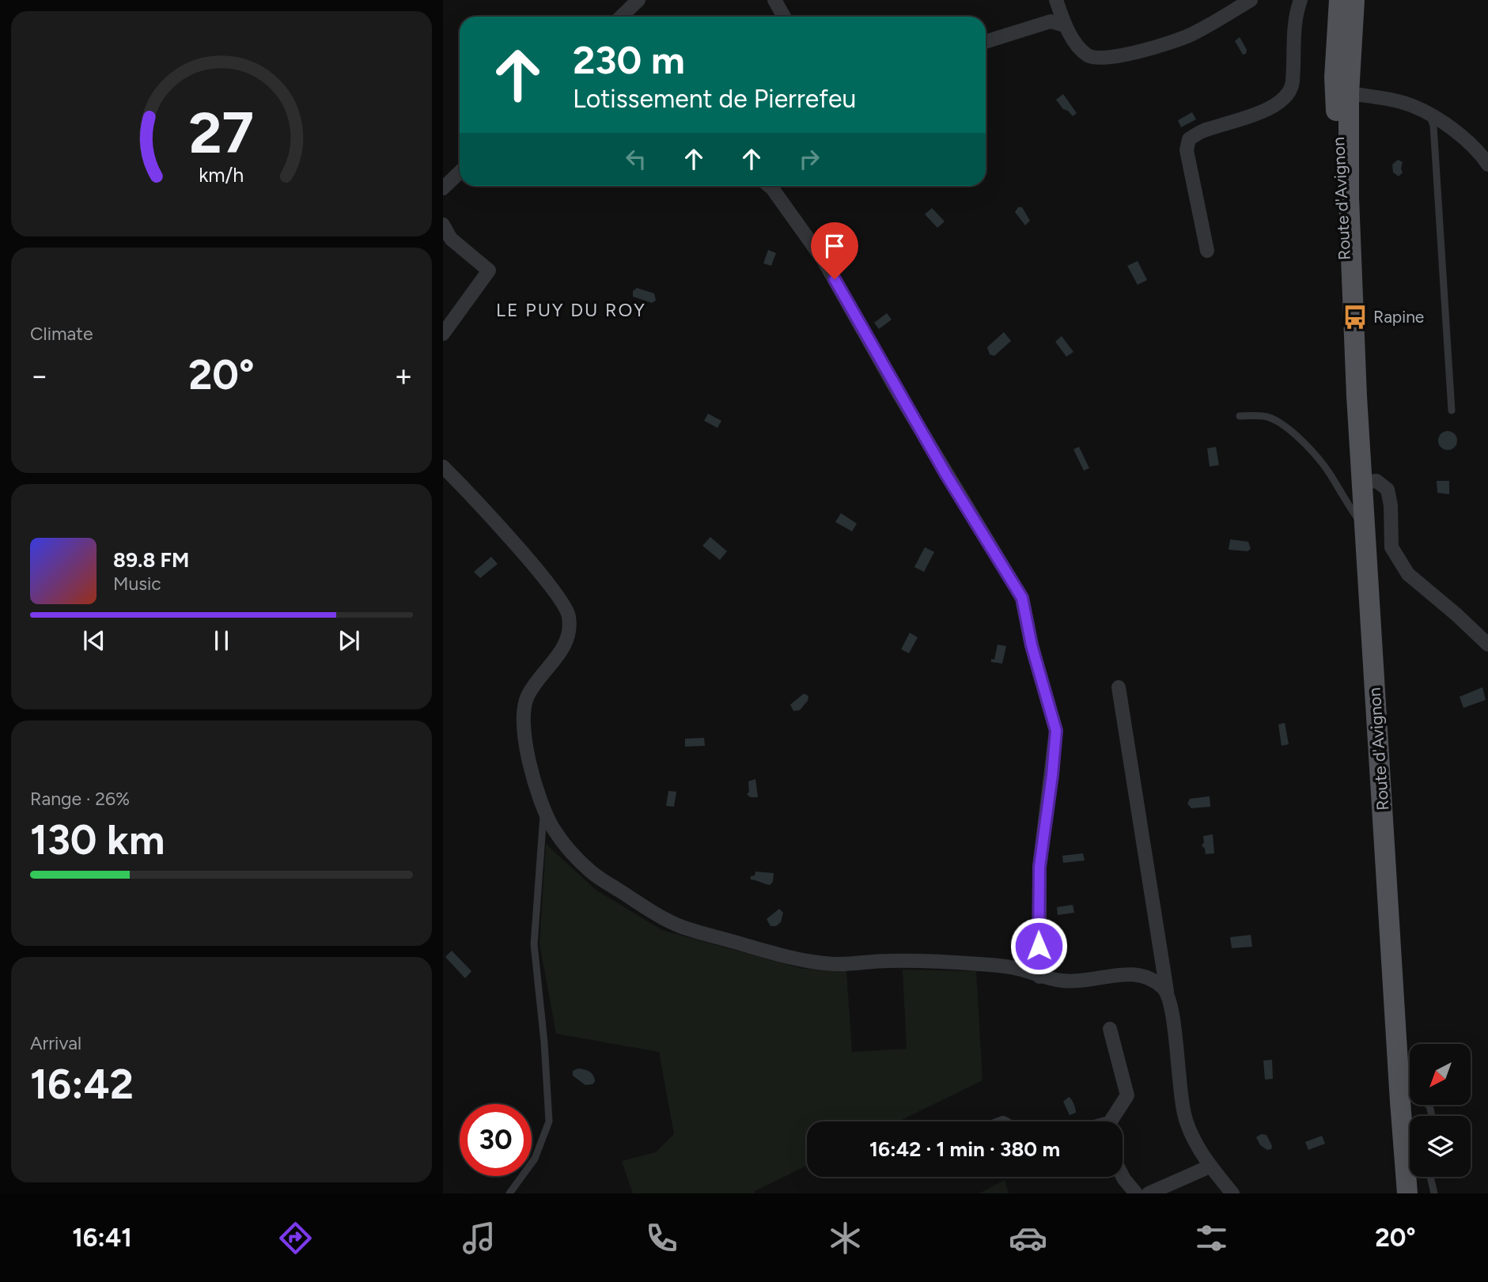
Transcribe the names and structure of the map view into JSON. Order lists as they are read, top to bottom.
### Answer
{
  "streets": {
    "main road": ["Route d'Avignon"]
  },
  "districts": ["LE PUY DU ROY"],
  "places": {
    "bus stop": ["Rapine"]
  },
  "north": "bottom left",
  "page": {
    "turn": ["230 m", "Lotissement de Pierrefeu"],
    "tile": [
      "Climate",
      ["Range · 26%", "130 km"],
      ["Arrival", "16:42"]
    ],
    "heat": ["−", "20°", "+"],
    "song": ["89.8 FM", "Music"],
    "limit": "30",
    "trip": "16:42 · 1 min · 380 m",
    "tabs": ["16:41", "20°"],
    "gauge": ["27", "km/h"]
  }
}
